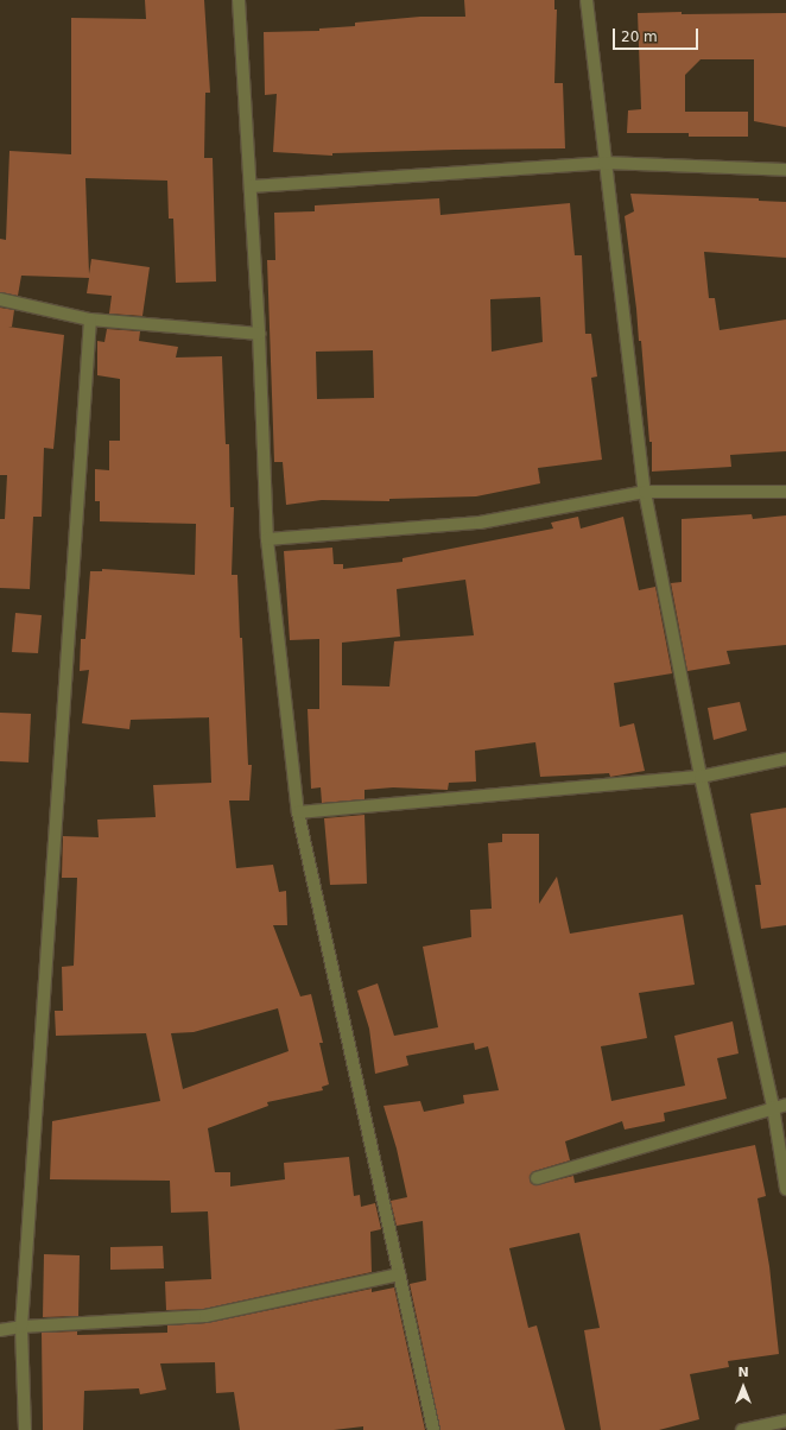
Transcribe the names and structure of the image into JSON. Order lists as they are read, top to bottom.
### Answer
{
  "scale_bar": "20 m",
  "north": "top"
}
